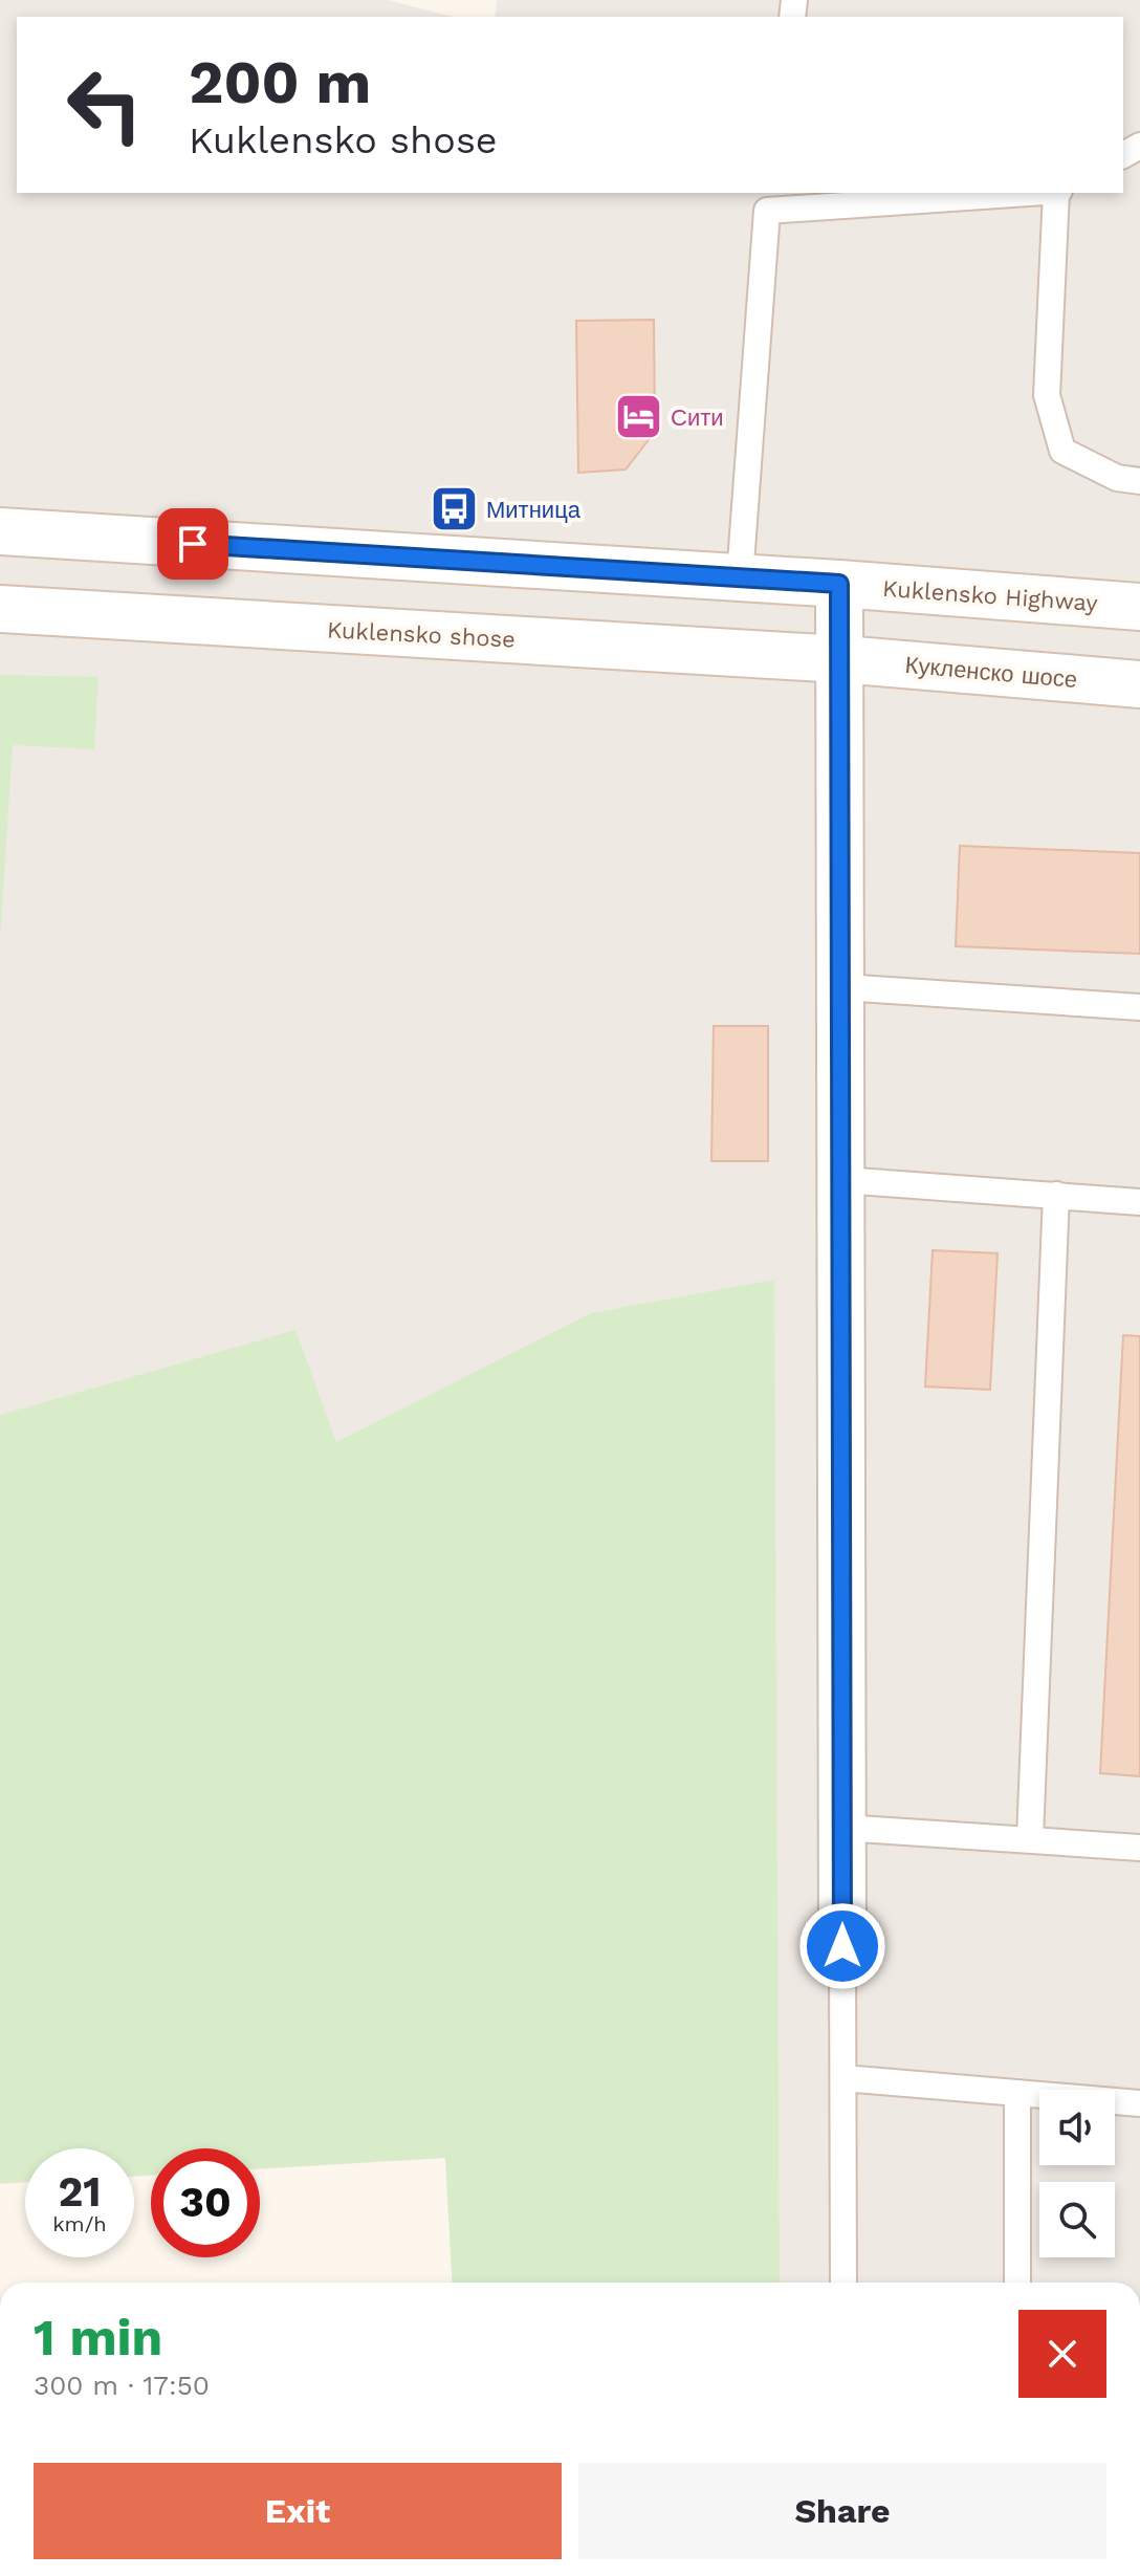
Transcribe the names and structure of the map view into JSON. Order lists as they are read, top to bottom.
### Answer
{
  "streets": {
    "main road": ["Kuklensko Highway", "Kuklensko shose", "Кукленско шосе"]
  },
  "crossings": [
    ["Kuklensko shose", "Кукленско шосе"]
  ],
  "places": {
    "hotel": ["Сити"],
    "bus stop": ["Митница"]
  },
  "page": {
    "turn": ["200 m", "Kuklensko shose"],
    "speed": "21 km/h",
    "limit": "30",
    "heading": ["1 min", "300 m · 17:50"],
    "buttons": ["Exit", "Share"]
  }
}
